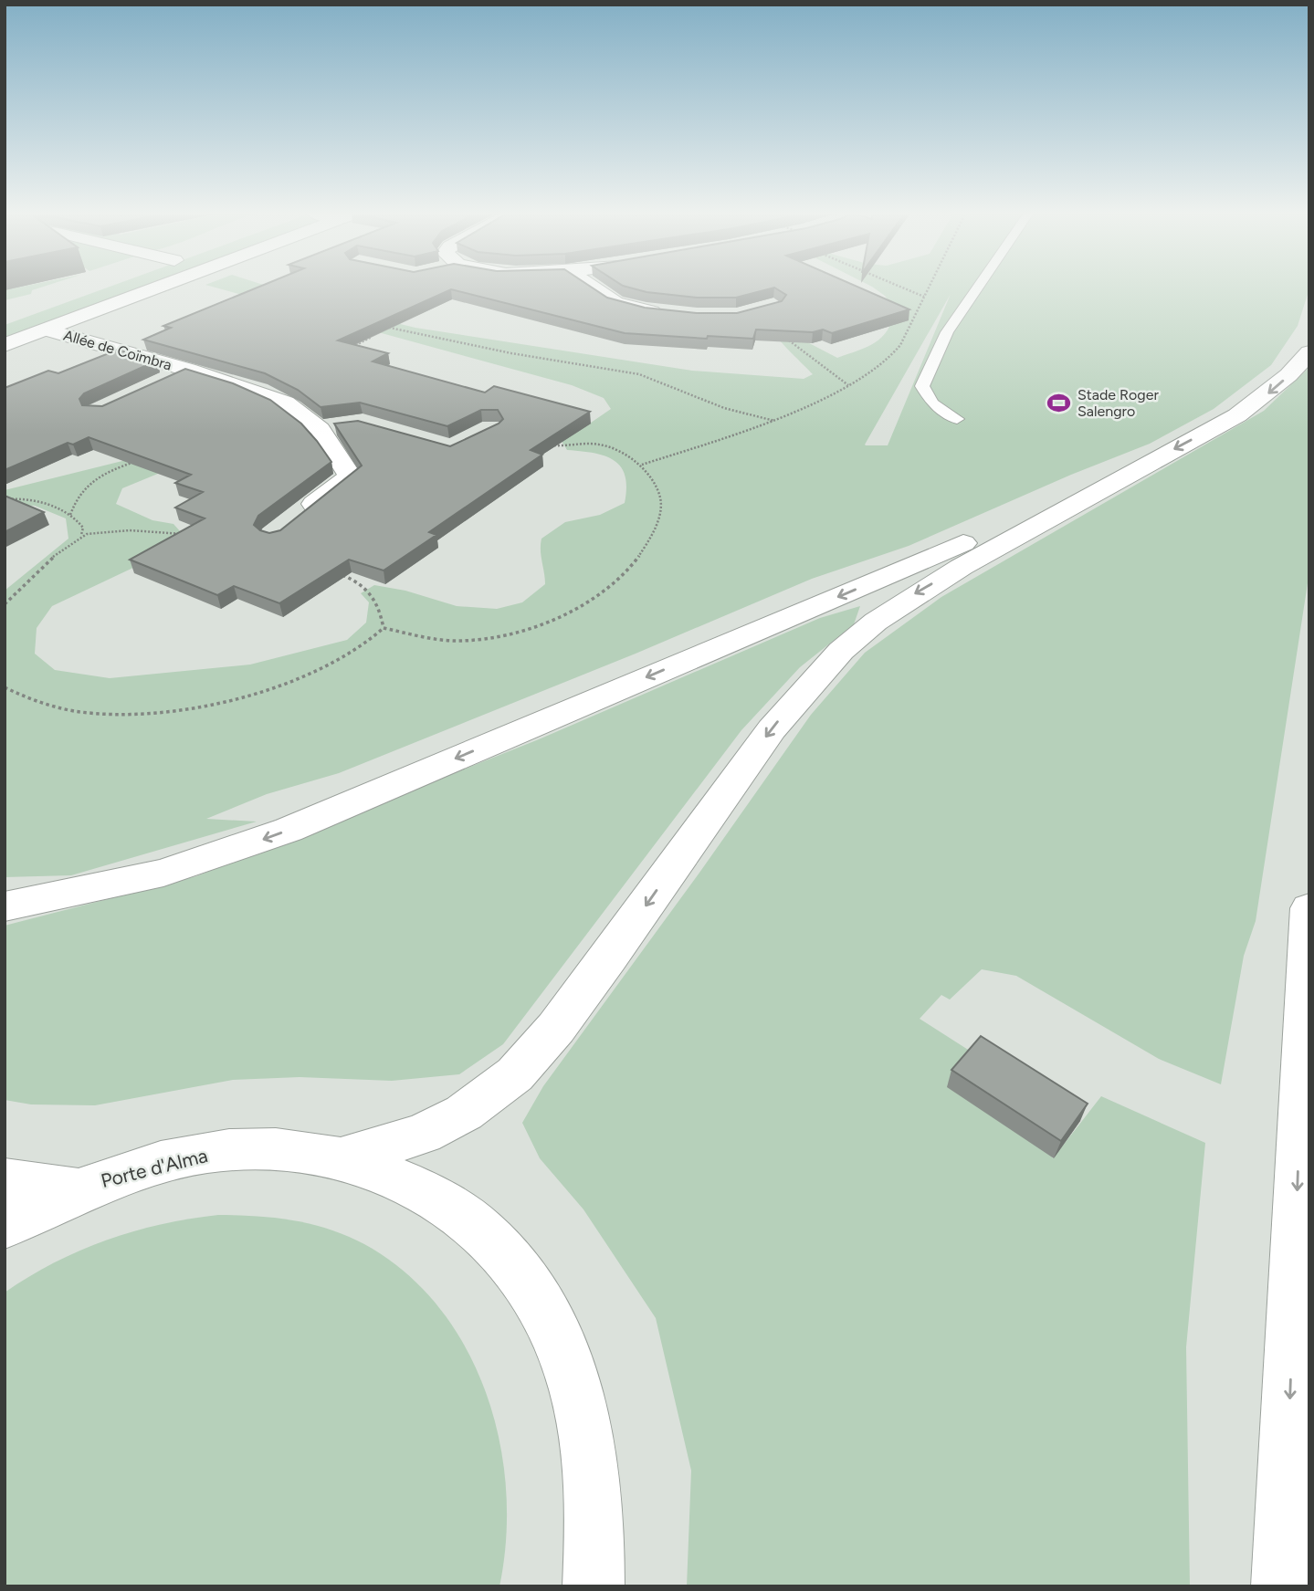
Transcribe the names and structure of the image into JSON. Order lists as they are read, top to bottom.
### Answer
{
  "streets": {
    "main road": ["Allée de Coïmbra", "Porte d'Alma"]
  },
  "places": {
    "sports": ["Stade Roger Salengro"]
  }
}
